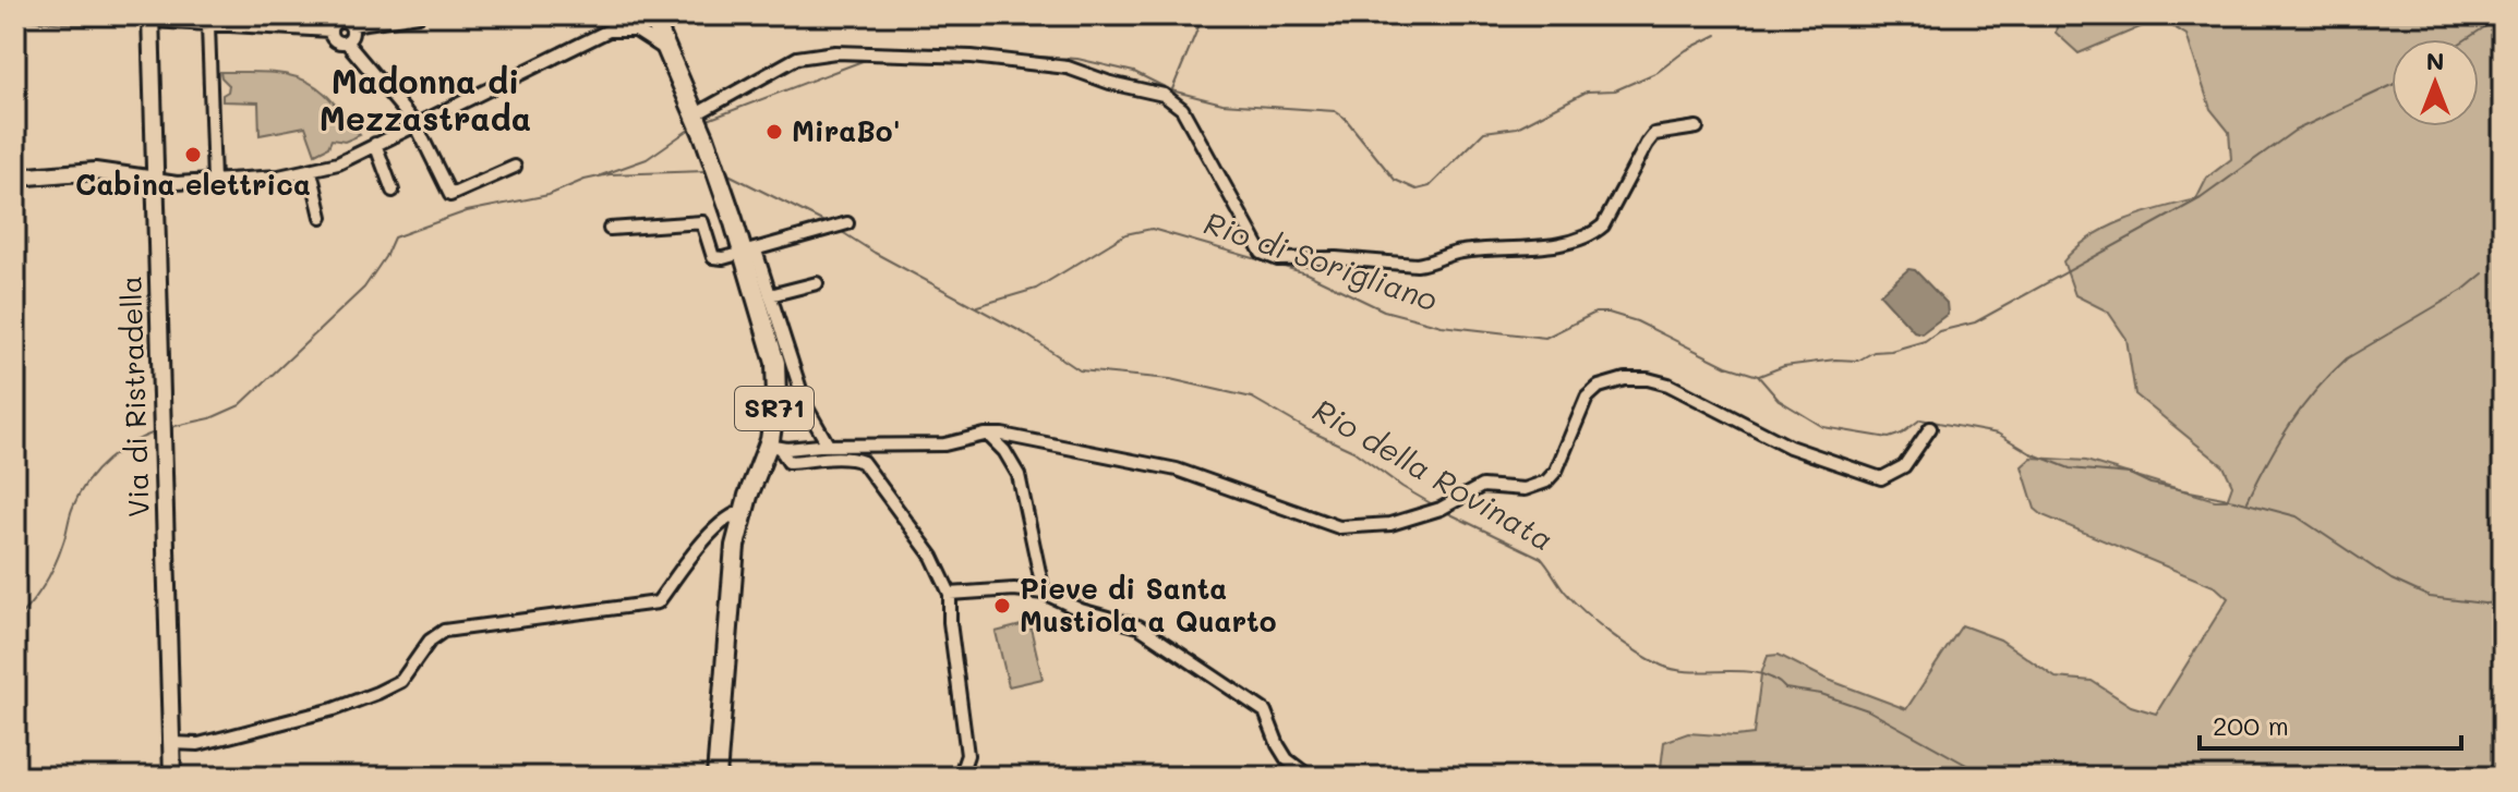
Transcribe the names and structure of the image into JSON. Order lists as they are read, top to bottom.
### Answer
{
  "streets": {
    "main road": ["SR71"],
    "street": ["Via di Ristradella"]
  },
  "districts": ["Madonna di Mezzastrada"],
  "water": ["Rio di Sorigliano", "Rio della Rovinata"],
  "places": ["MiraBo'", "Cabina elettrica", "Pieve di Santa Mustiola a Quarto"],
  "scale_bar": "200 m",
  "north": "top"
}
